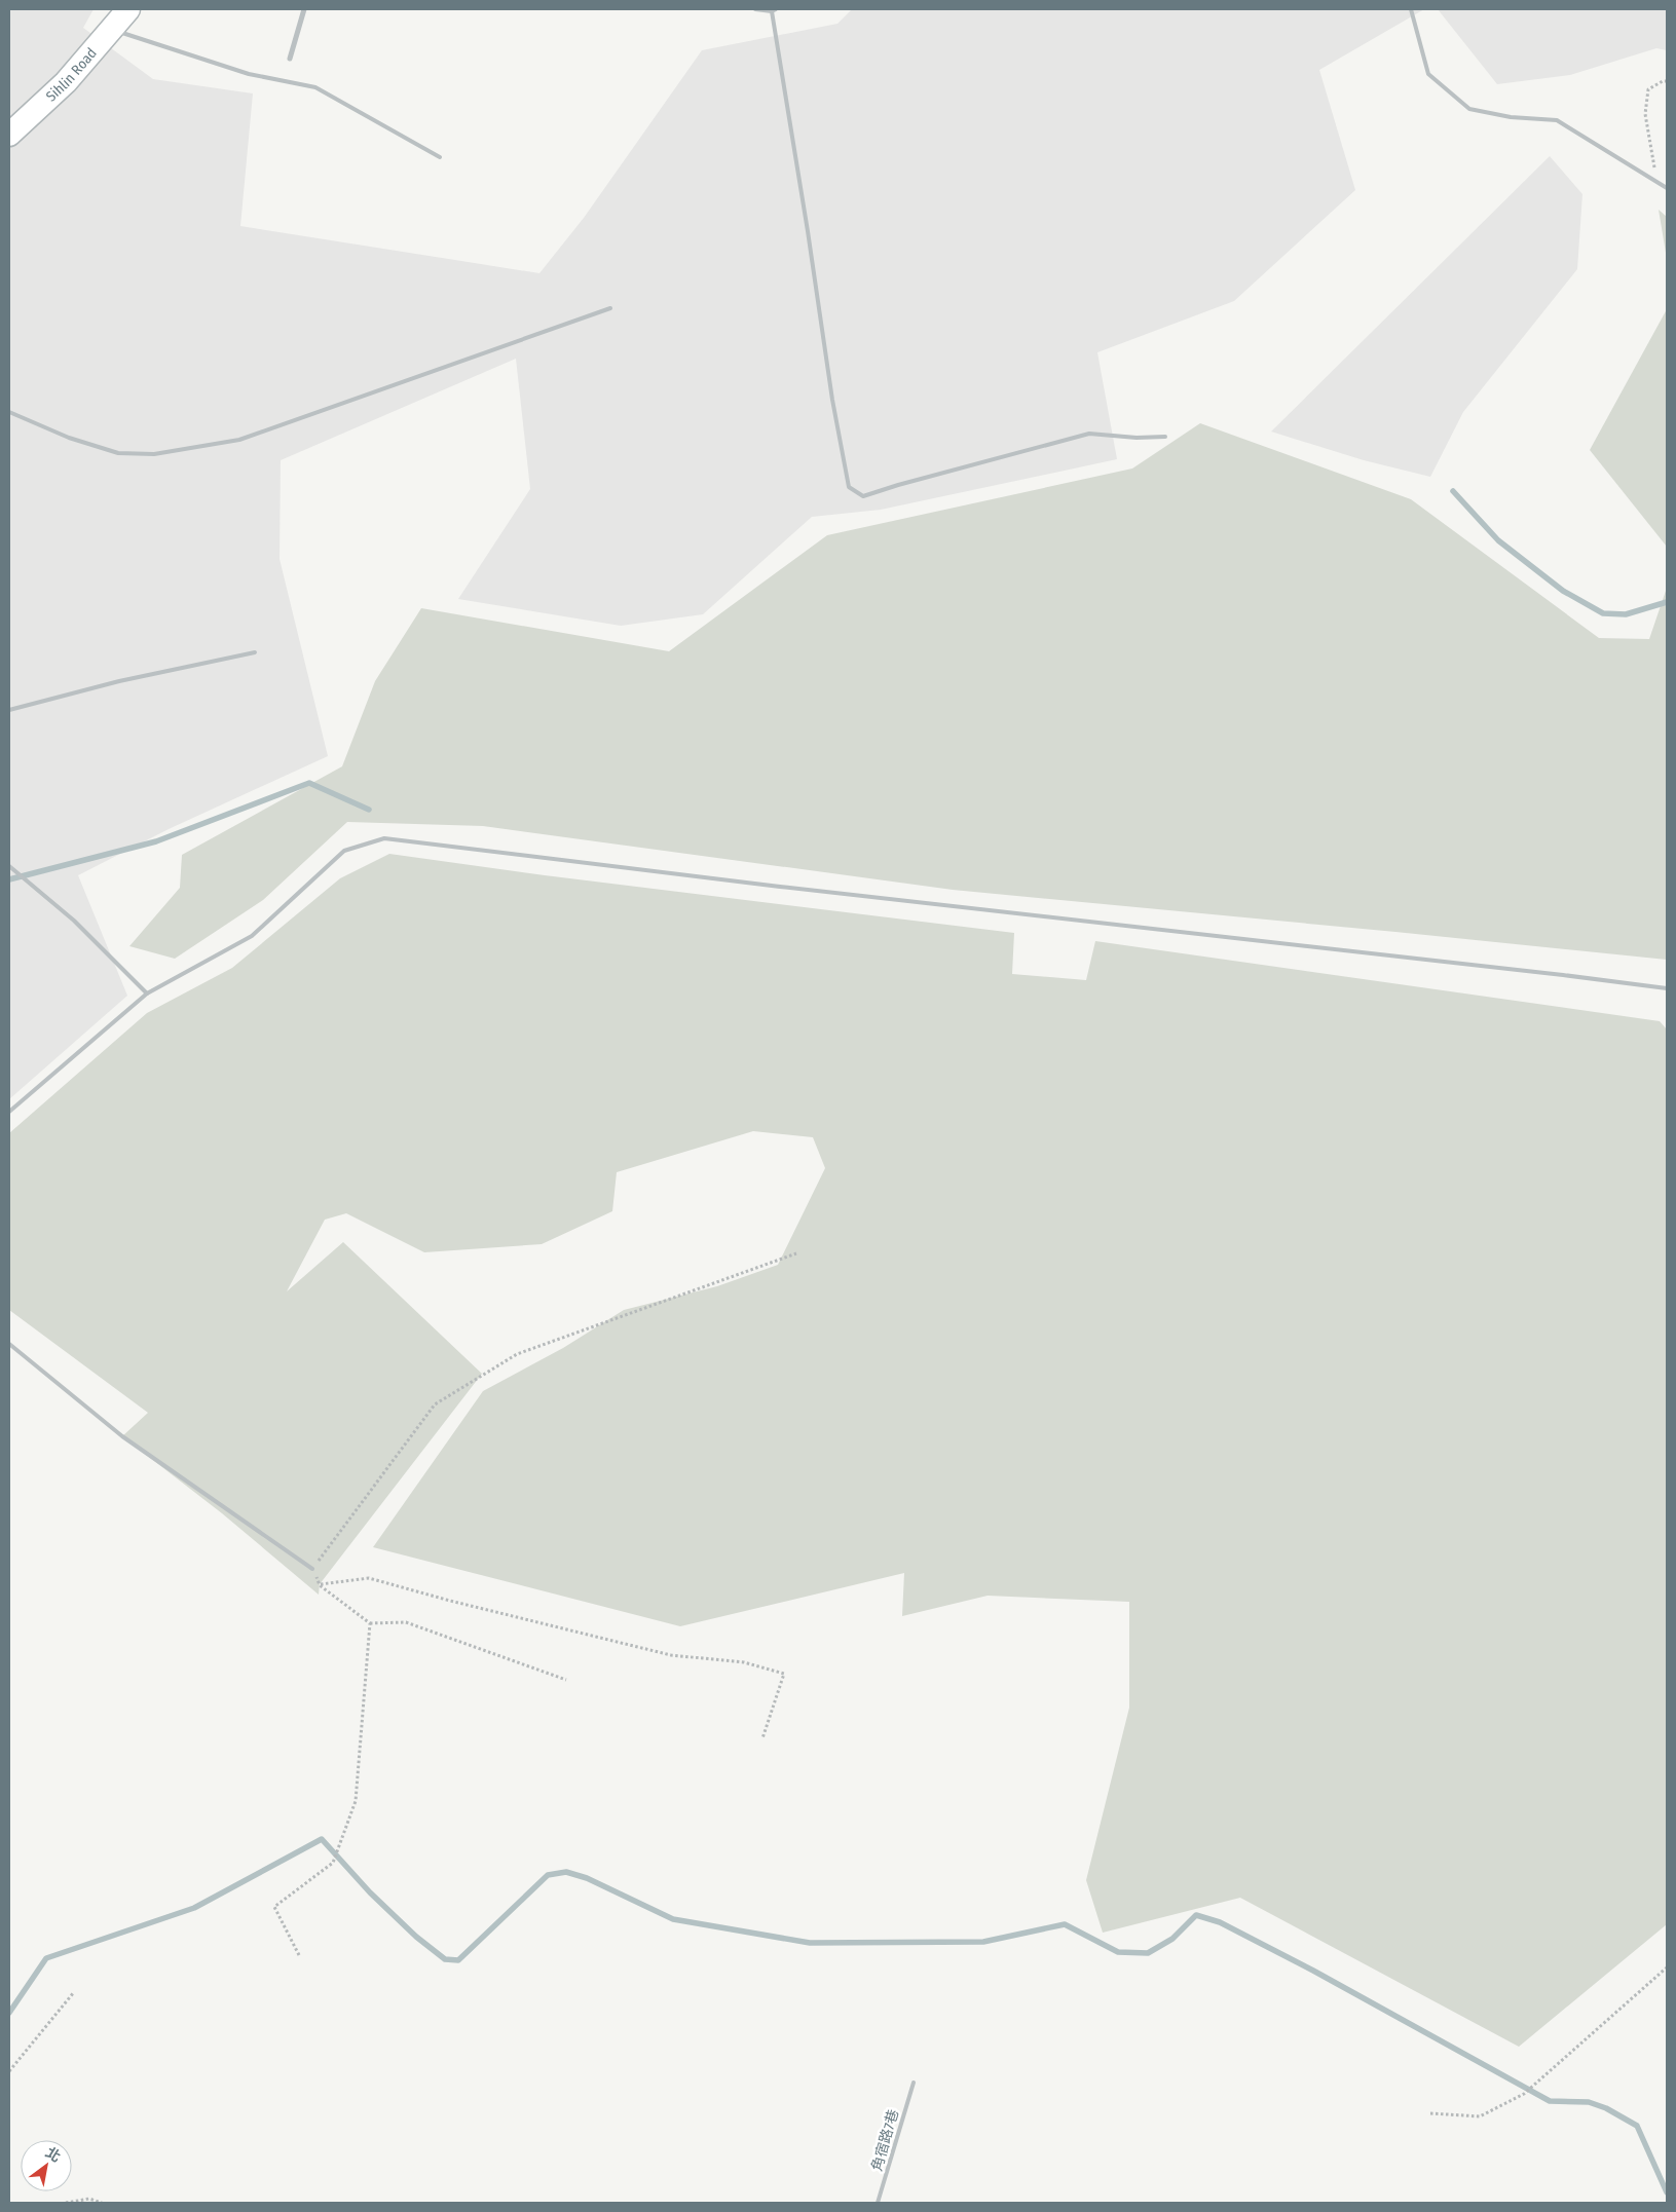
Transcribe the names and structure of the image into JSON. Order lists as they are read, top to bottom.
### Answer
{
  "streets": {
    "street": ["Sihlin Road"],
    "lane": ["角宿路7巷"]
  },
  "north": "top right"
}
